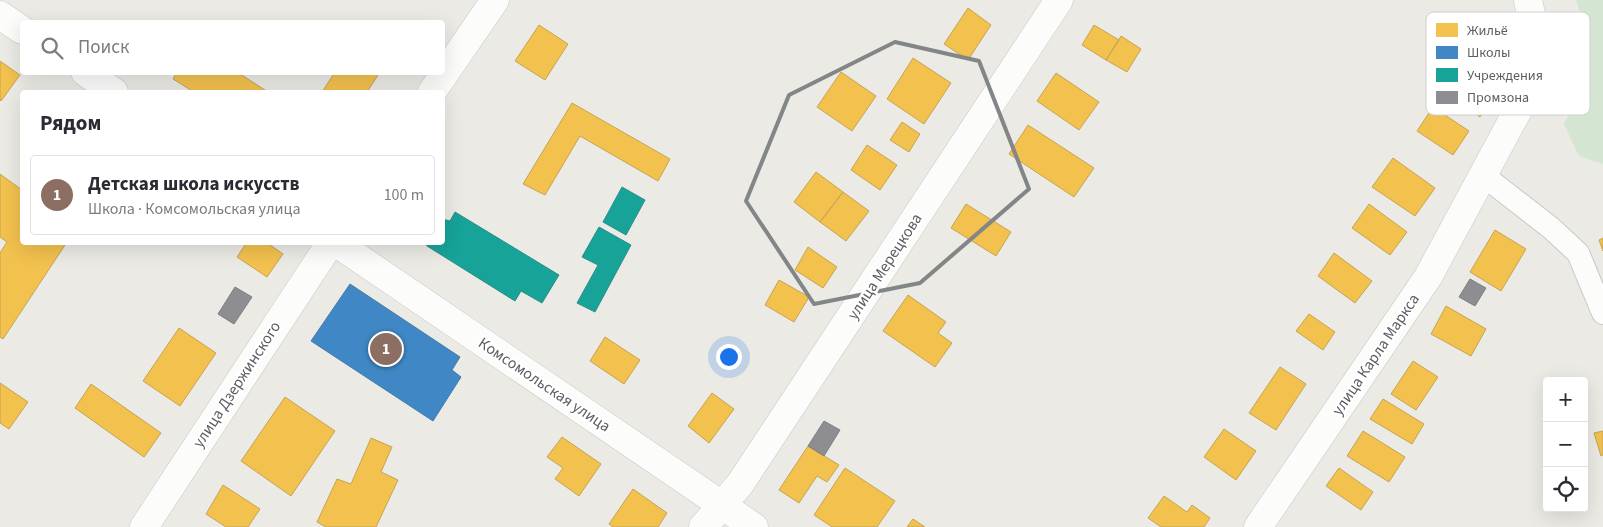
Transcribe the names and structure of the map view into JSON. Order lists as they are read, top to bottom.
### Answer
{
  "streets": {
    "street": [
      "улица Мерецкова",
      "улица Карла Маркса",
      "улица Дзержинского",
      "Комсомольская улица"
    ]
  },
  "crossings": [
    ["улица Мерецкова", "Комсомольская улица"]
  ],
  "legend": [
    "Жильё",
    "Школы",
    "Учреждения",
    "Промзона"
  ],
  "page": {
    "search": "Поиск",
    "heading": "Рядом",
    "list": [
      {
        "mark": "1",
        "name": "Детская школа искусств",
        "note": "Школа · Комсомольская улица",
        "value": "100 m"
      }
    ],
    "pins": "1",
    "map_buttons": ["+", "−"]
  }
}
